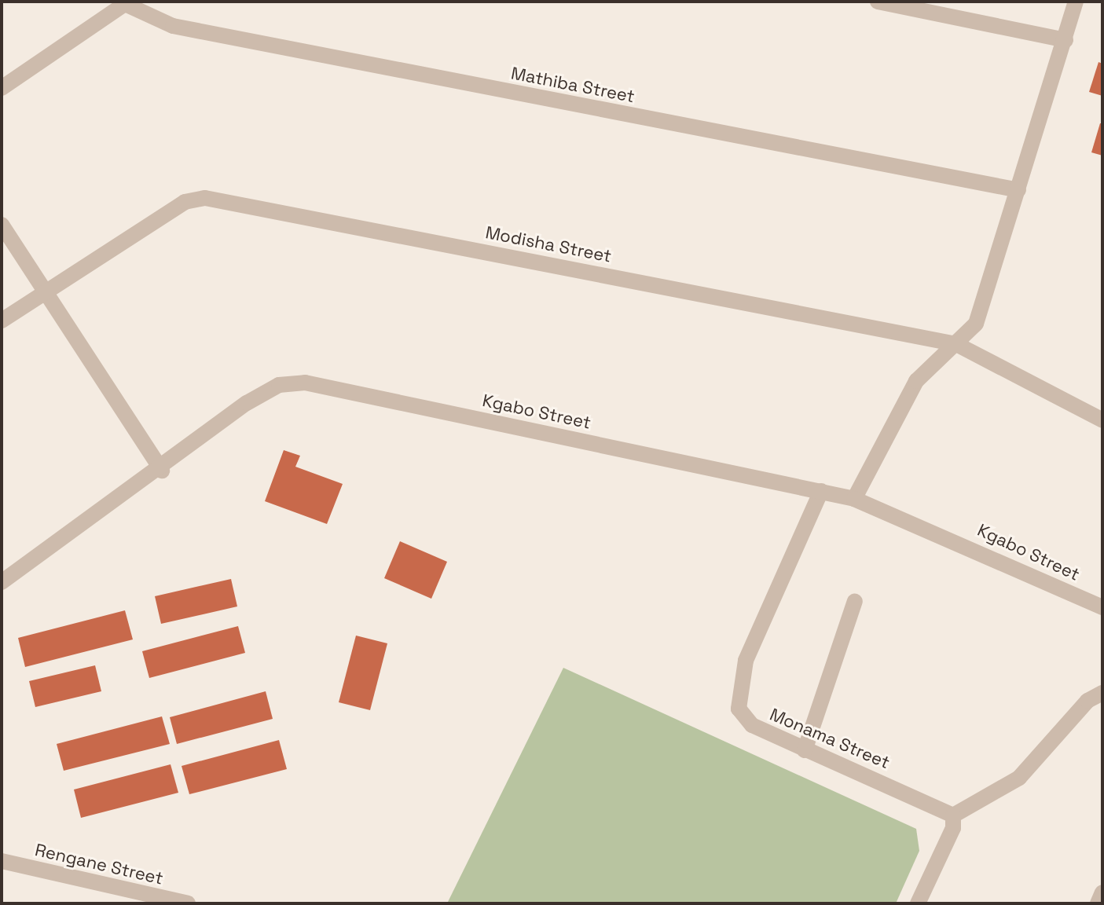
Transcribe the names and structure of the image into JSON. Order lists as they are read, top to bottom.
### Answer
{
  "streets": {
    "street": [
      "Mathiba Street",
      "Modisha Street",
      "Kgabo Street",
      "Monama Street",
      "Rengane Street"
    ]
  },
  "crossings": [
    ["Kgabo Street", "Monama Street"]
  ]
}
